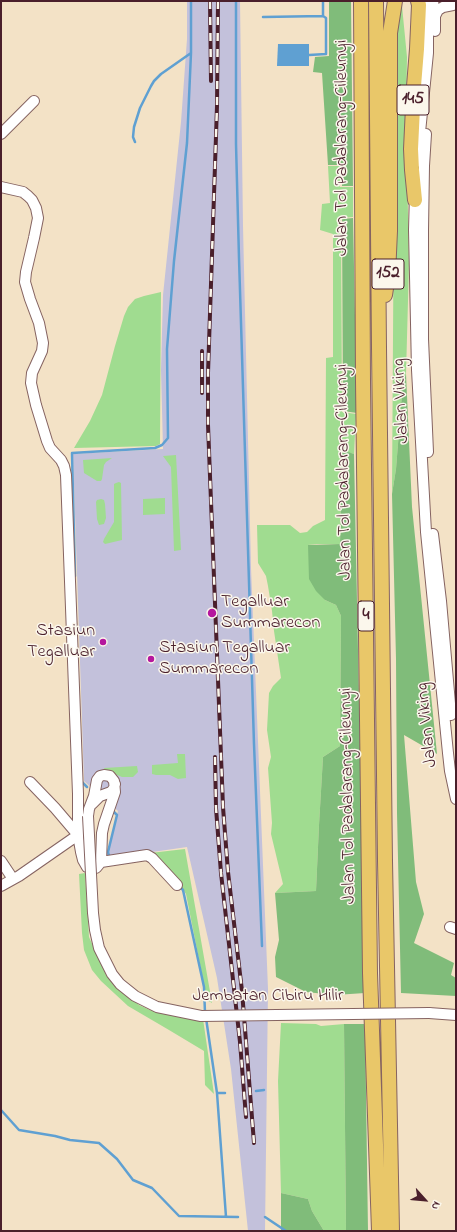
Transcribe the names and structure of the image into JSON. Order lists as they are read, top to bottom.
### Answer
{
  "streets": {
    "highway": [
      "145",
      "Jalan Tol Padalarang–Cileunyi",
      "152",
      "4"
    ],
    "street": ["Jalan Viking", "Jembatan Cibiru Hilir"]
  },
  "crossings": [
    ["145", "152"],
    ["145", "Jalan Viking"],
    ["Jalan Tol Padalarang–Cileunyi", "152"]
  ],
  "places": ["Tegalluar Summarecon", "Stasiun Tegalluar", "Stasiun Tegalluar Summarecon"],
  "north": "bottom right"
}
